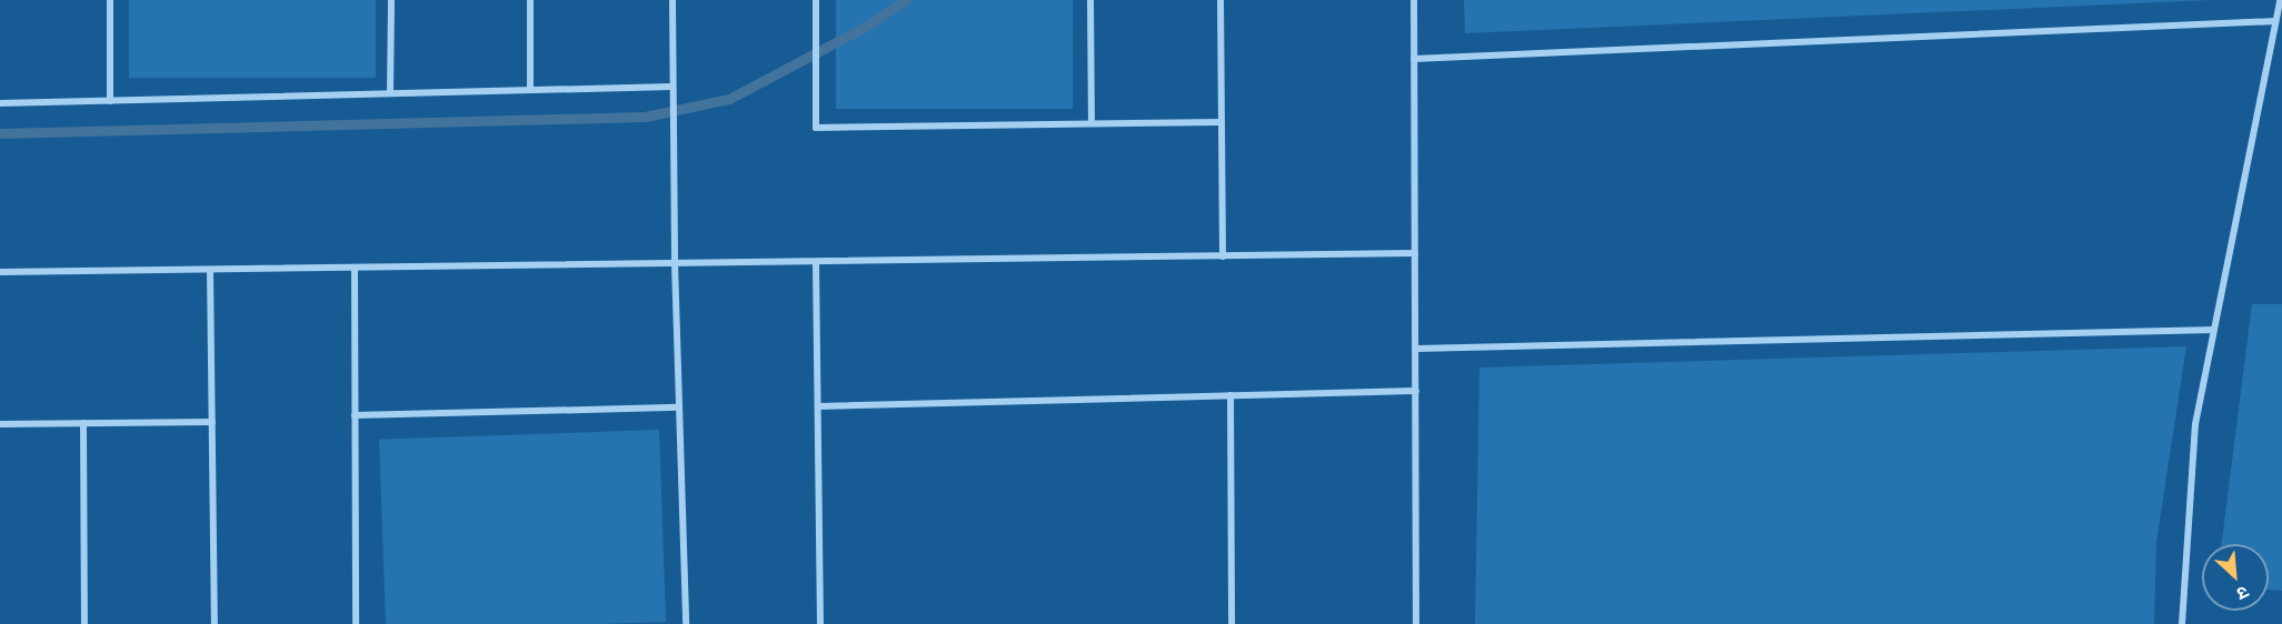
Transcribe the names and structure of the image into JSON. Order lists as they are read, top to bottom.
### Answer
{
  "north": "bottom right"
}
